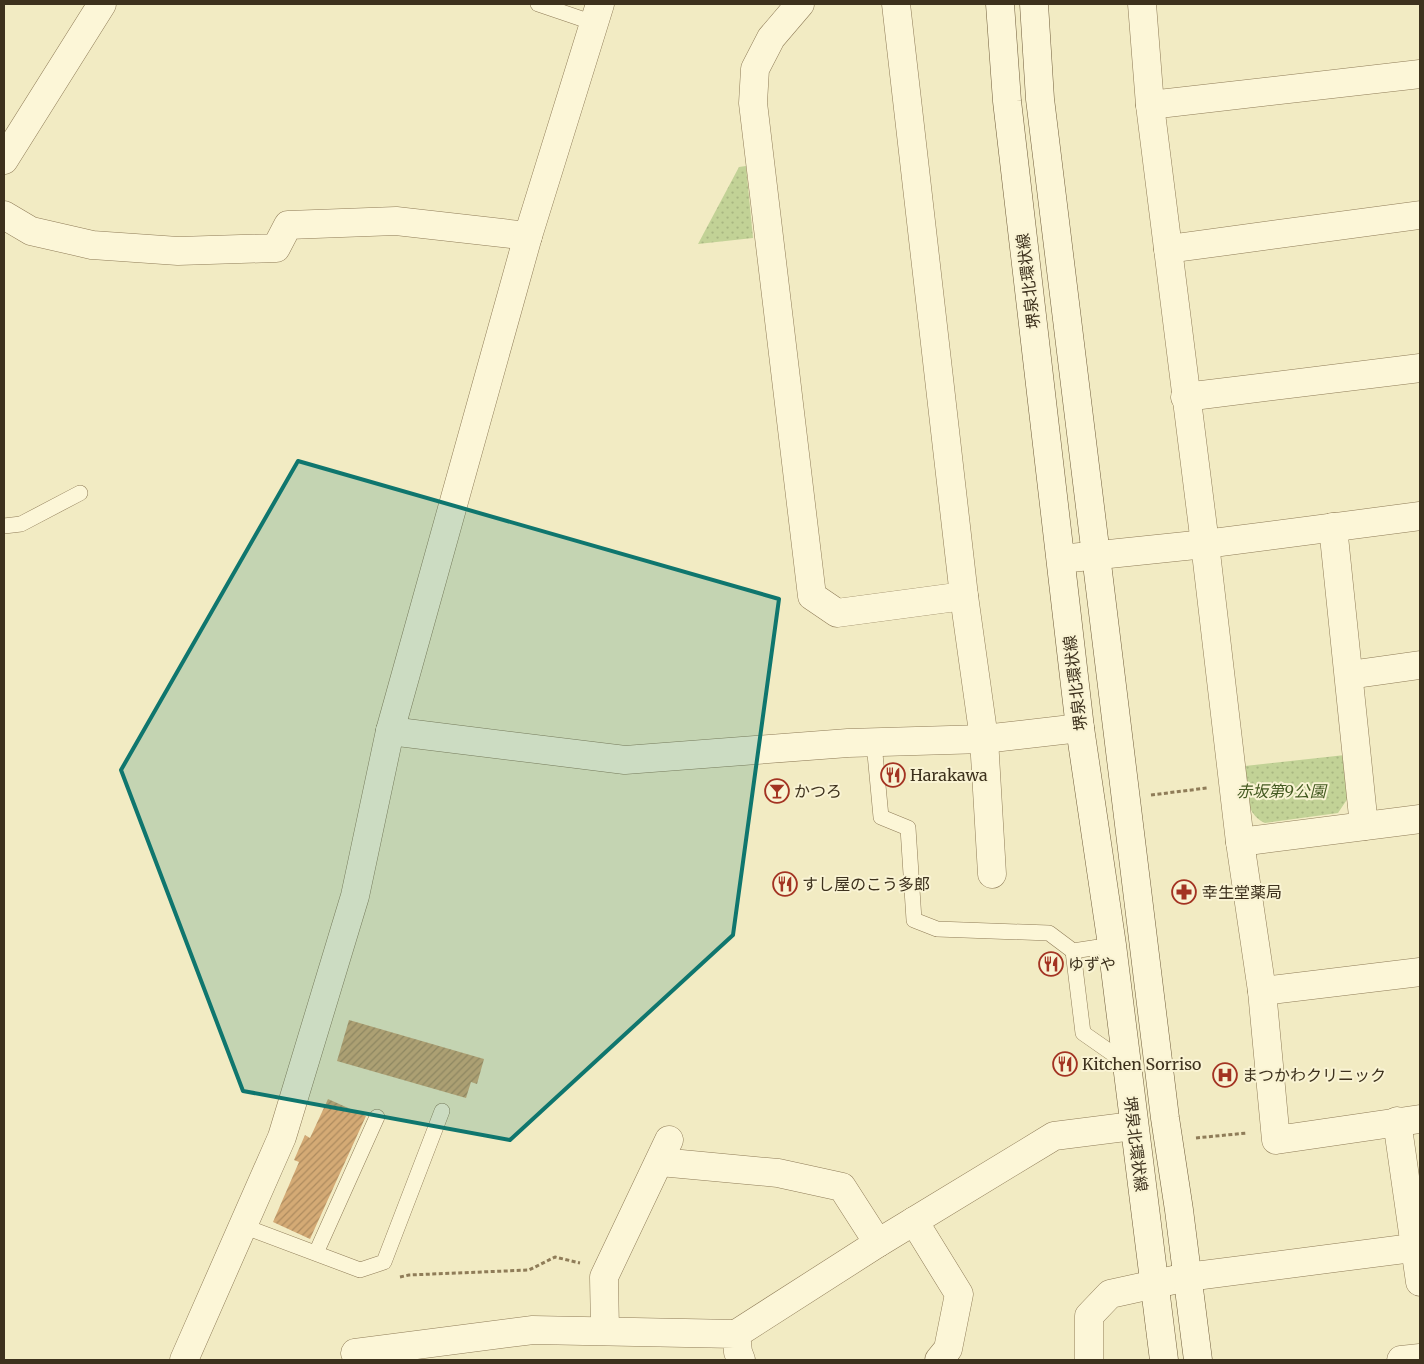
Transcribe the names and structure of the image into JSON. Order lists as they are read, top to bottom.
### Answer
{
  "streets": {
    "street": ["堺泉北環状線"]
  },
  "parks": ["赤坂第9公園"],
  "places": {
    "restaurant": [
      "Harakawa",
      "すし屋のこう多郎",
      "ゆずや",
      "Kitchen Sorriso"
    ],
    "bar": ["かつろ"],
    "pharmacy": ["幸生堂薬局"],
    "hospital": ["まつかわクリニック"]
  }
}
